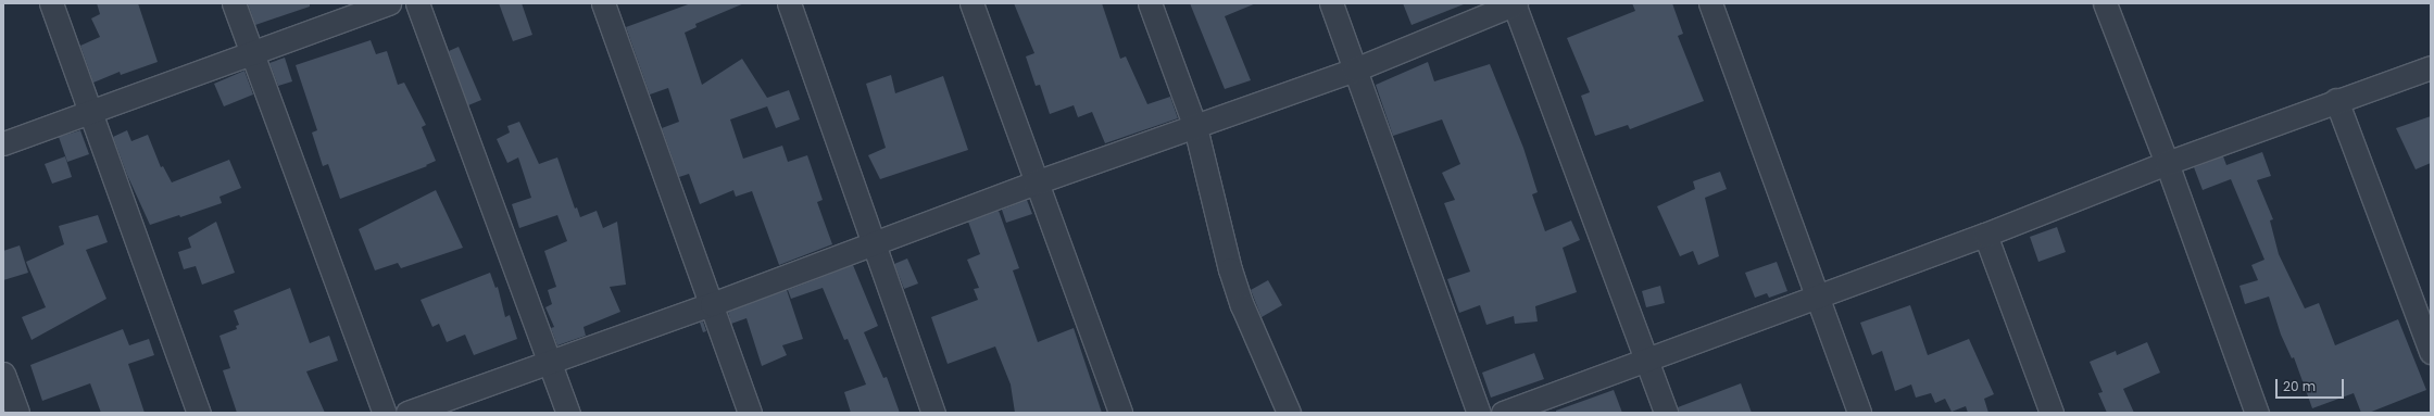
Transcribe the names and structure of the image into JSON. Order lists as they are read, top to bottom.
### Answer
{
  "scale_bar": "20 m"
}
